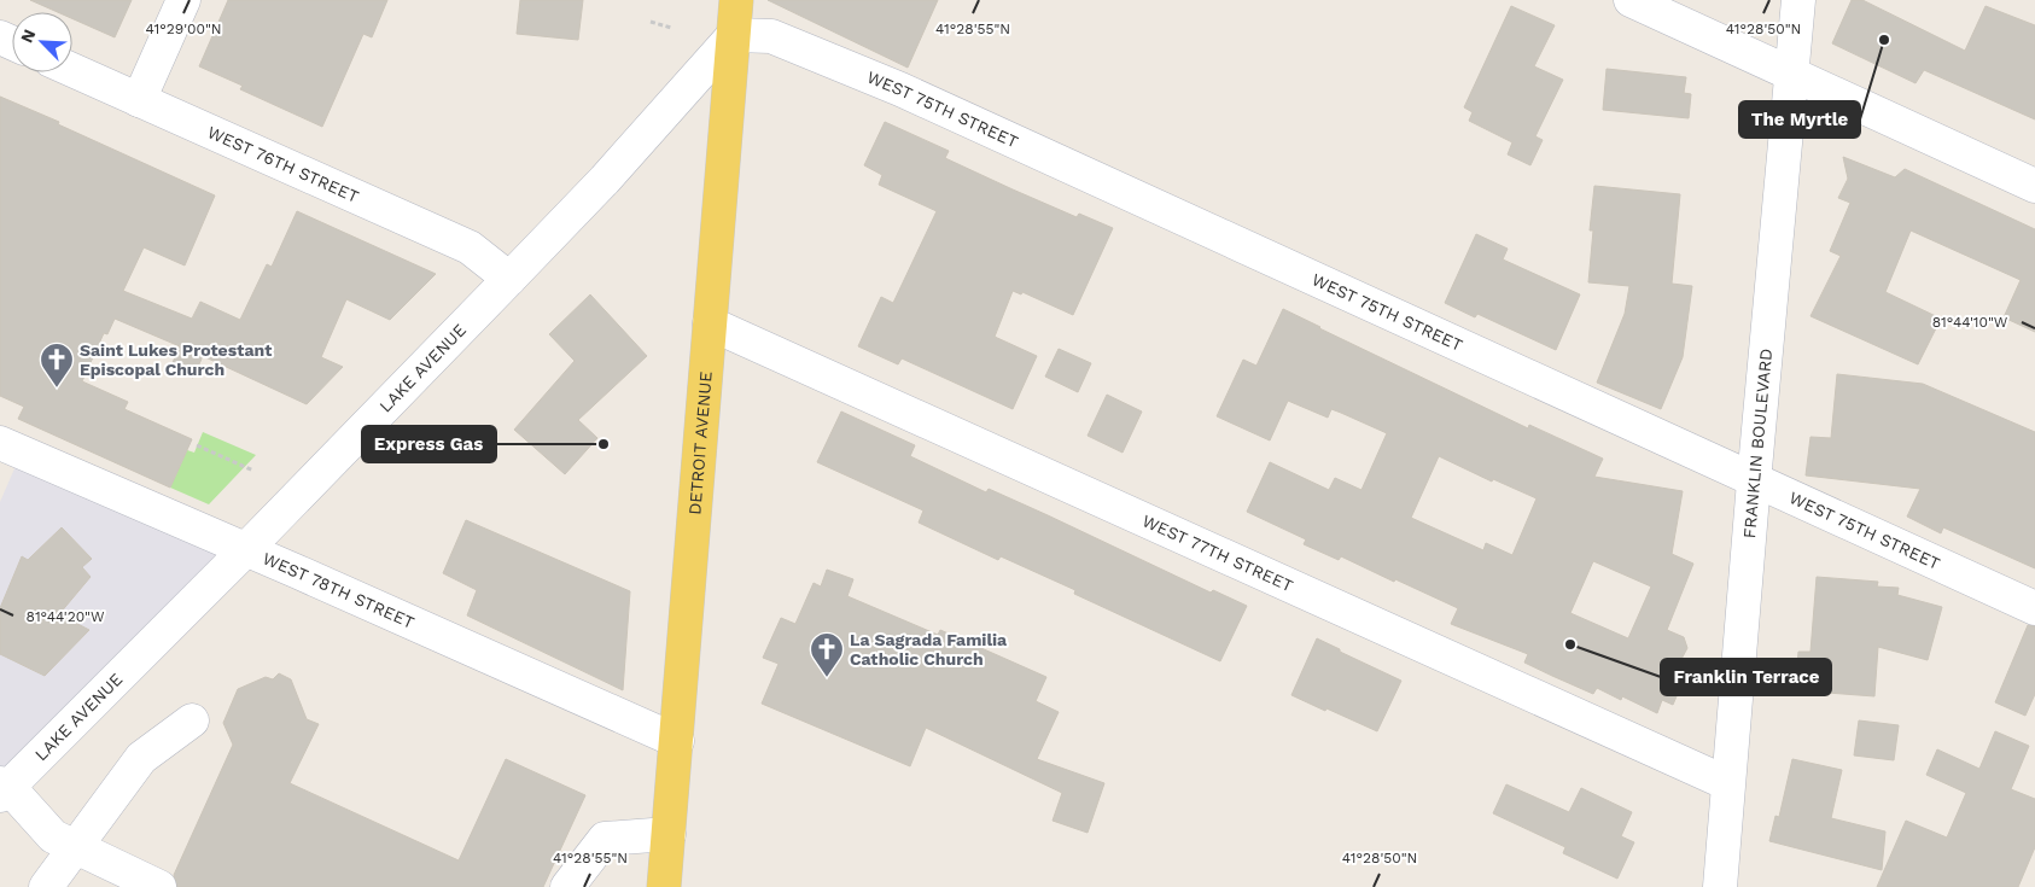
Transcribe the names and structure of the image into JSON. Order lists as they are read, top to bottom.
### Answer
{
  "streets": {
    "main road": ["DETROIT AVENUE"],
    "street": [
      "WEST 75TH STREET",
      "WEST 76TH STREET",
      "LAKE AVENUE",
      "FRANKLIN BOULEVARD",
      "WEST 77TH STREET",
      "WEST 78TH STREET"
    ]
  },
  "crossings": [
    ["WEST 75TH STREET", "LAKE AVENUE"],
    ["WEST 75TH STREET", "FRANKLIN BOULEVARD"],
    ["WEST 75TH STREET", "DETROIT AVENUE"],
    ["WEST 76TH STREET", "LAKE AVENUE"],
    ["LAKE AVENUE", "DETROIT AVENUE"],
    ["LAKE AVENUE", "WEST 78TH STREET"],
    ["FRANKLIN BOULEVARD", "WEST 77TH STREET"],
    ["DETROIT AVENUE", "WEST 77TH STREET"],
    ["DETROIT AVENUE", "WEST 78TH STREET"]
  ],
  "places": {
    "other": ["The Myrtle", "Express Gas", "Franklin Terrace"],
    "church": ["Saint Lukes Protestant Episcopal Church", "La Sagrada Familia Catholic Church"]
  },
  "north": "top left",
  "coordinates": [
    "41°29'00\"N",
    "41°28'55\"N",
    "41°28'50\"N",
    "81°44'10\"W",
    "81°44'20\"W"
  ]
}
